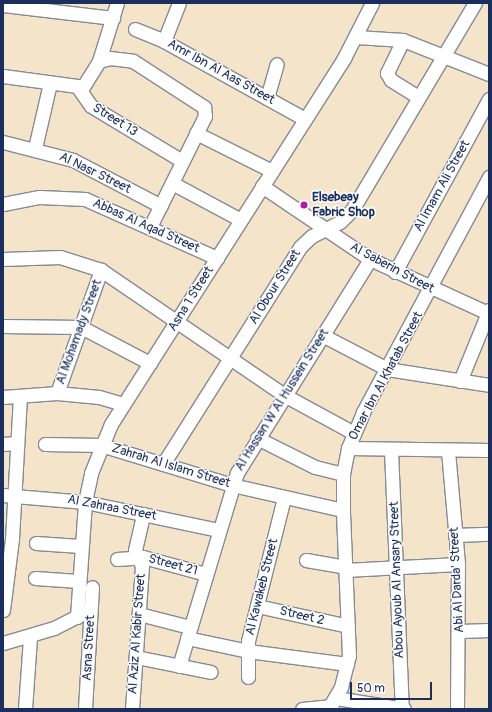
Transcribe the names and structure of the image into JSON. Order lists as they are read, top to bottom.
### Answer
{
  "streets": {
    "street": [
      "Amr Ibn Al Aas Street",
      "Street 13",
      "Al Nasr Street",
      "Al Imam Ali Street",
      "Abbas Al Aqad Street",
      "Al Saberin Street",
      "Al Obour Street",
      "Asna 1 Street",
      "Al Mohamady Street",
      "Omar Ibn Al Khatab Street",
      "Al Hassan W Al Hussein Street",
      "Zahrah Al Islam Street",
      "Al Zahraa Street",
      "Street 21",
      "Abou Ayoub Al Ansary Street",
      "Abi Al Darda' Street",
      "Al Kawakeb Street",
      "Street 2",
      "Al Aziz Al Kabir Street",
      "Asna Street"
    ]
  },
  "crossings": [
    ["Amr Ibn Al Aas Street", "Asna 1 Street"],
    ["Al Imam Ali Street", "Al Saberin Street"],
    ["Abbas Al Aqad Street", "Asna 1 Street"],
    ["Al Saberin Street", "Al Obour Street"],
    ["Al Saberin Street", "Asna 1 Street"],
    ["Al Saberin Street", "Omar Ibn Al Khatab Street"],
    ["Al Saberin Street", "Al Hassan W Al Hussein Street"],
    ["Al Obour Street", "Zahrah Al Islam Street"],
    ["Asna 1 Street", "Zahrah Al Islam Street"],
    ["Asna 1 Street", "Al Zahraa Street"],
    ["Omar Ibn Al Khatab Street", "Zahrah Al Islam Street"],
    ["Omar Ibn Al Khatab Street", "Street 2"],
    ["Al Hassan W Al Hussein Street", "Zahrah Al Islam Street"],
    ["Al Hassan W Al Hussein Street", "Al Zahraa Street"],
    ["Al Hassan W Al Hussein Street", "Street 21"],
    ["Zahrah Al Islam Street", "Al Kawakeb Street"],
    ["Al Zahraa Street", "Al Aziz Al Kabir Street"],
    ["Street 21", "Al Aziz Al Kabir Street"],
    ["Al Kawakeb Street", "Street 2"]
  ],
  "places": ["Elsebeay Fabric Shop"],
  "scale_bar": "50 m"
}
